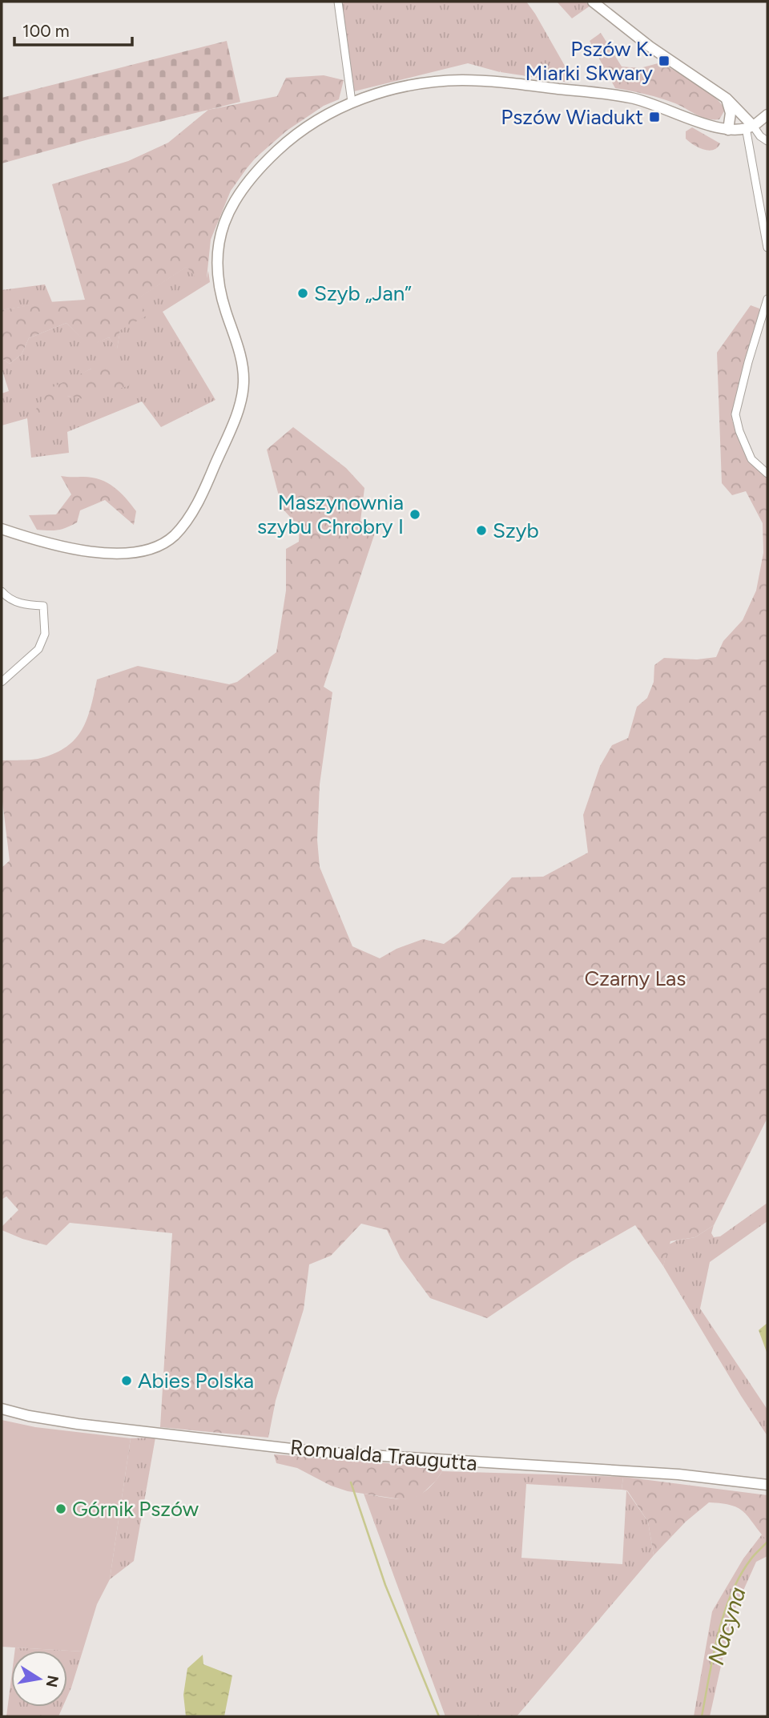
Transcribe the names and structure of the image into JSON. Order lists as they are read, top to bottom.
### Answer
{
  "streets": {
    "main road": ["Romualda Traugutta"]
  },
  "water": ["Nacyna"],
  "parks": ["Czarny Las"],
  "places": {
    "transit": ["Pszów K. Miarki Skwary", "Pszów Wiadukt"],
    "other": [
      "Szyb „Jan”",
      "Maszynownia szybu Chrobry I",
      "Szyb",
      "Abies Polska",
      "Górnik Pszów"
    ]
  },
  "scale_bar": "100 m",
  "north": "right"
}
